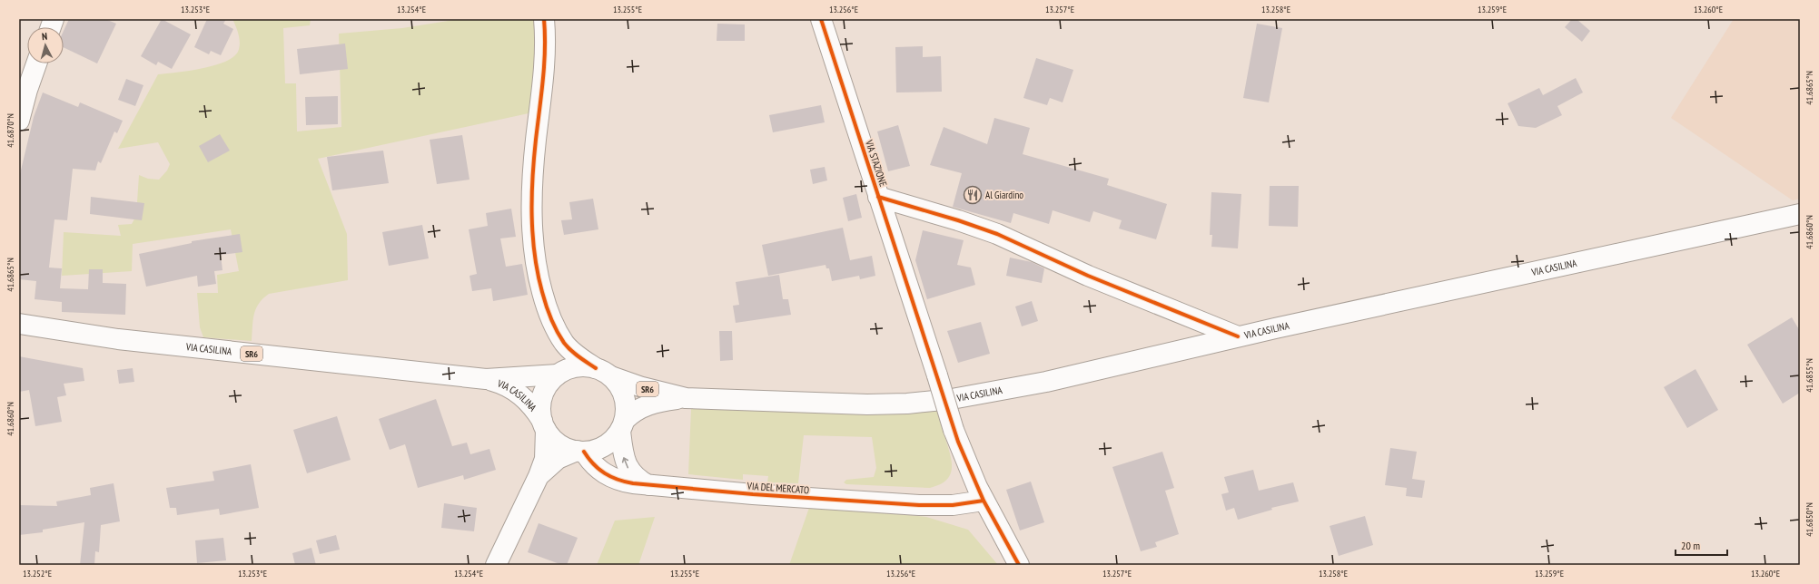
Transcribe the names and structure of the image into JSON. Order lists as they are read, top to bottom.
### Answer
{
  "streets": {
    "street": [
      "VIA STAZIONE",
      "VIA CASILINA",
      "SR6",
      "VIA DEL MERCATO"
    ]
  },
  "crossings": [
    ["VIA STAZIONE", "VIA DEL MERCATO"],
    ["VIA CASILINA", "VIA DEL MERCATO"]
  ],
  "places": {
    "restaurant": ["Al Giardino"]
  },
  "scale_bar": "20 m",
  "north": "top",
  "coordinates": [
    "13.253°E",
    "13.254°E",
    "13.255°E",
    "13.256°E",
    "13.257°E",
    "13.258°E",
    "13.259°E",
    "13.260°E",
    "41.6865°N",
    "41.6870°N",
    "41.6860°N",
    "41.6855°N",
    "41.6850°N",
    "13.252°E"
  ]
}
